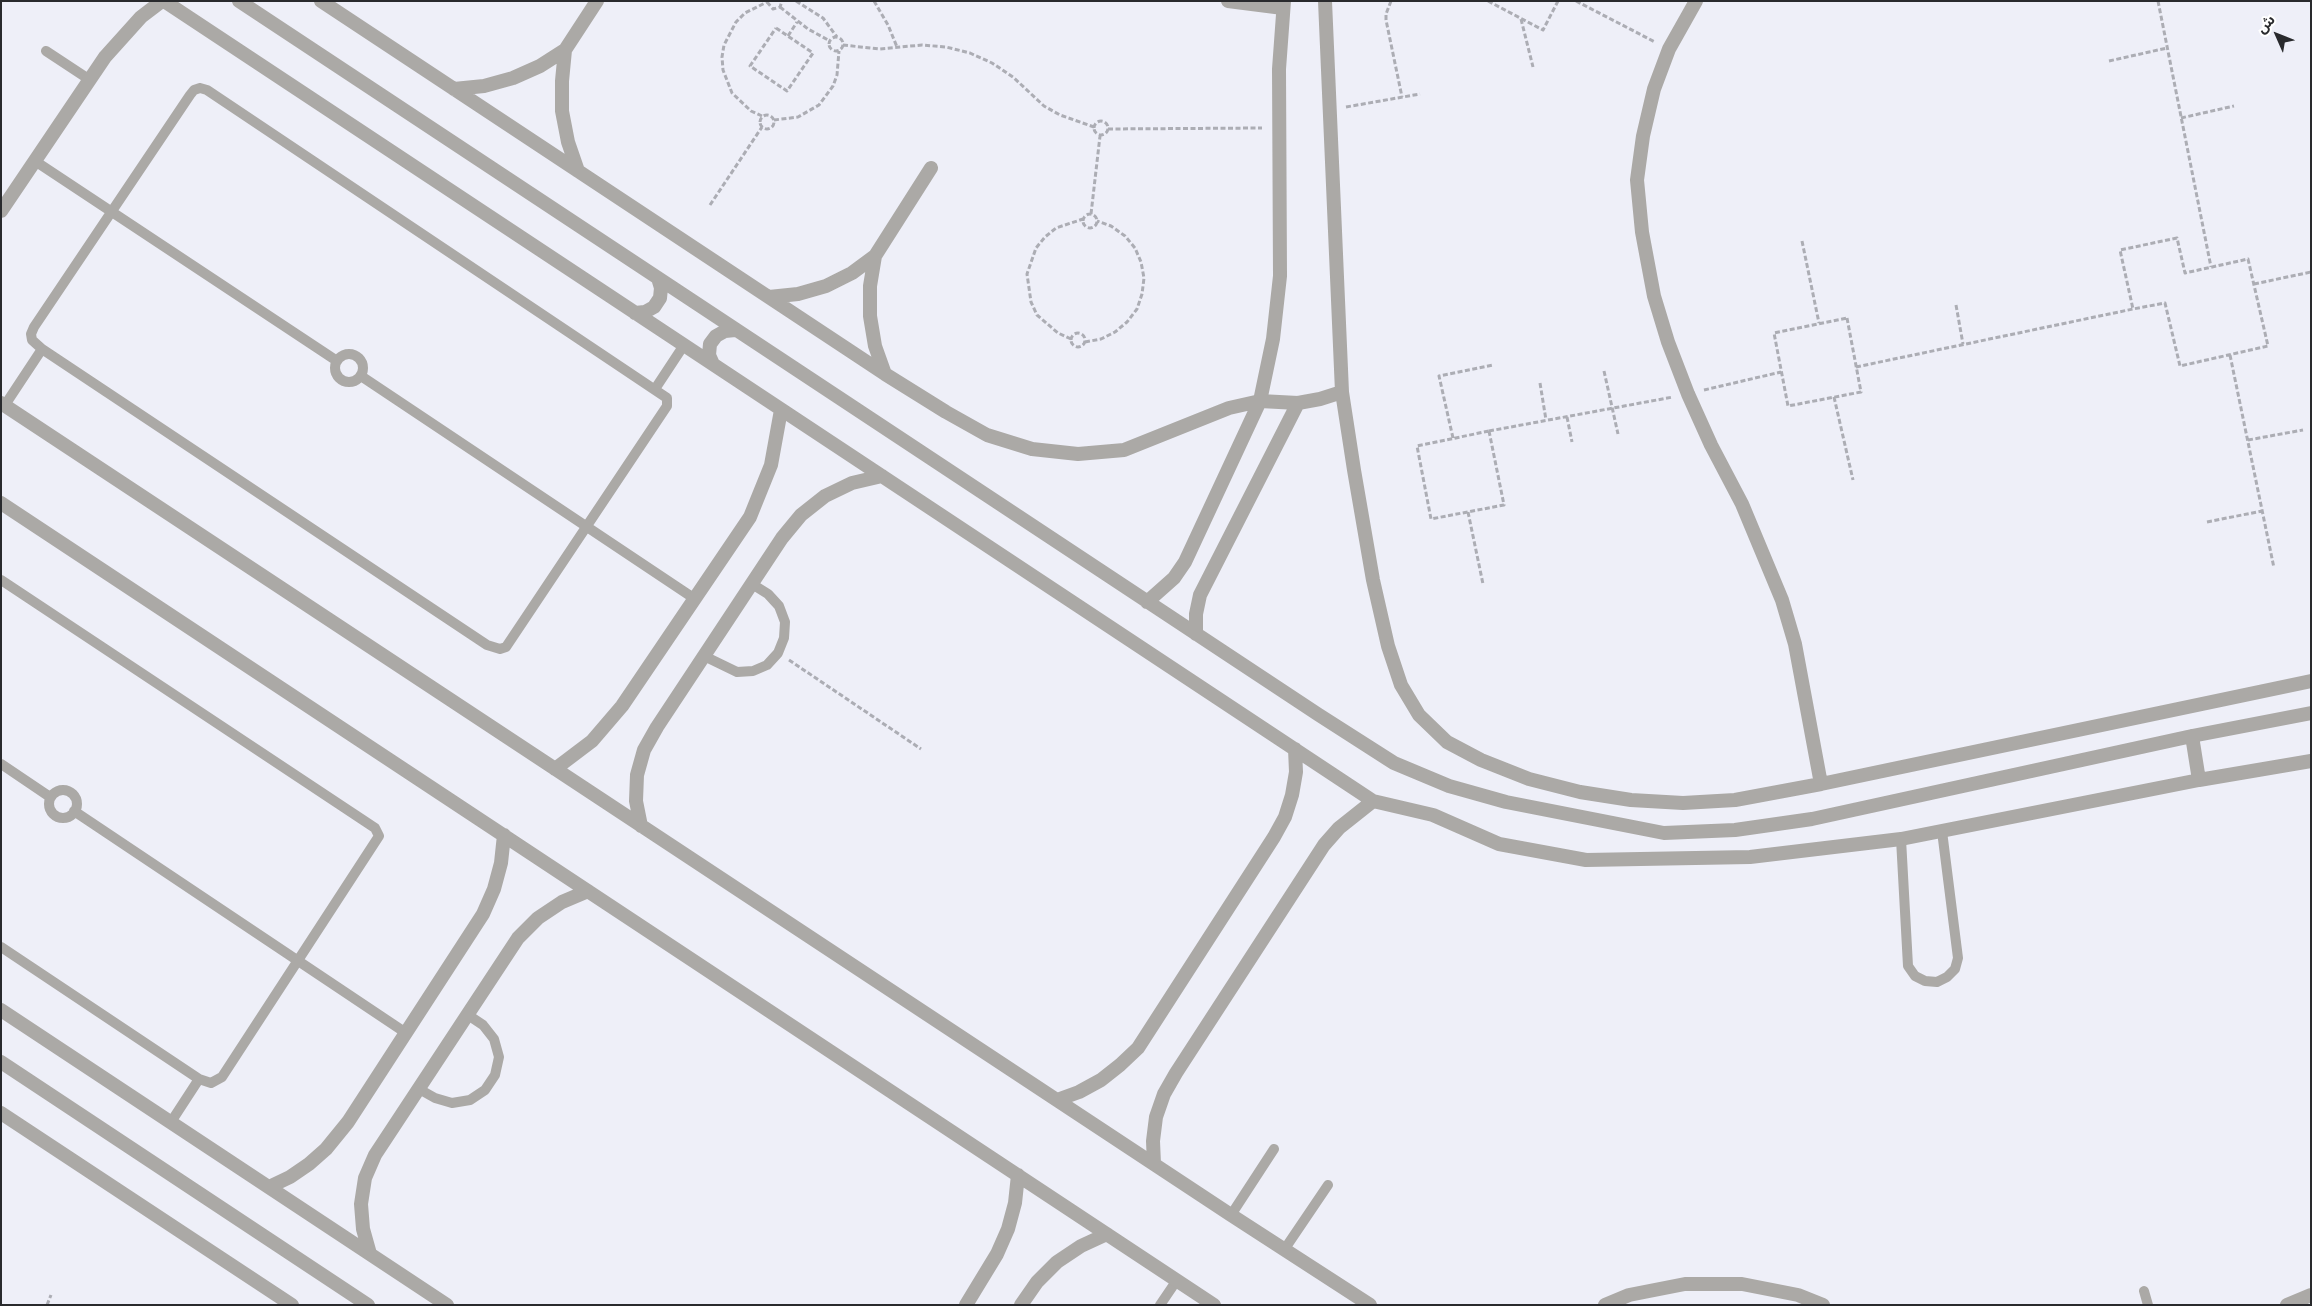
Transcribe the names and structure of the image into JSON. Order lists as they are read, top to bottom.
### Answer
{
  "north": "top left"
}
